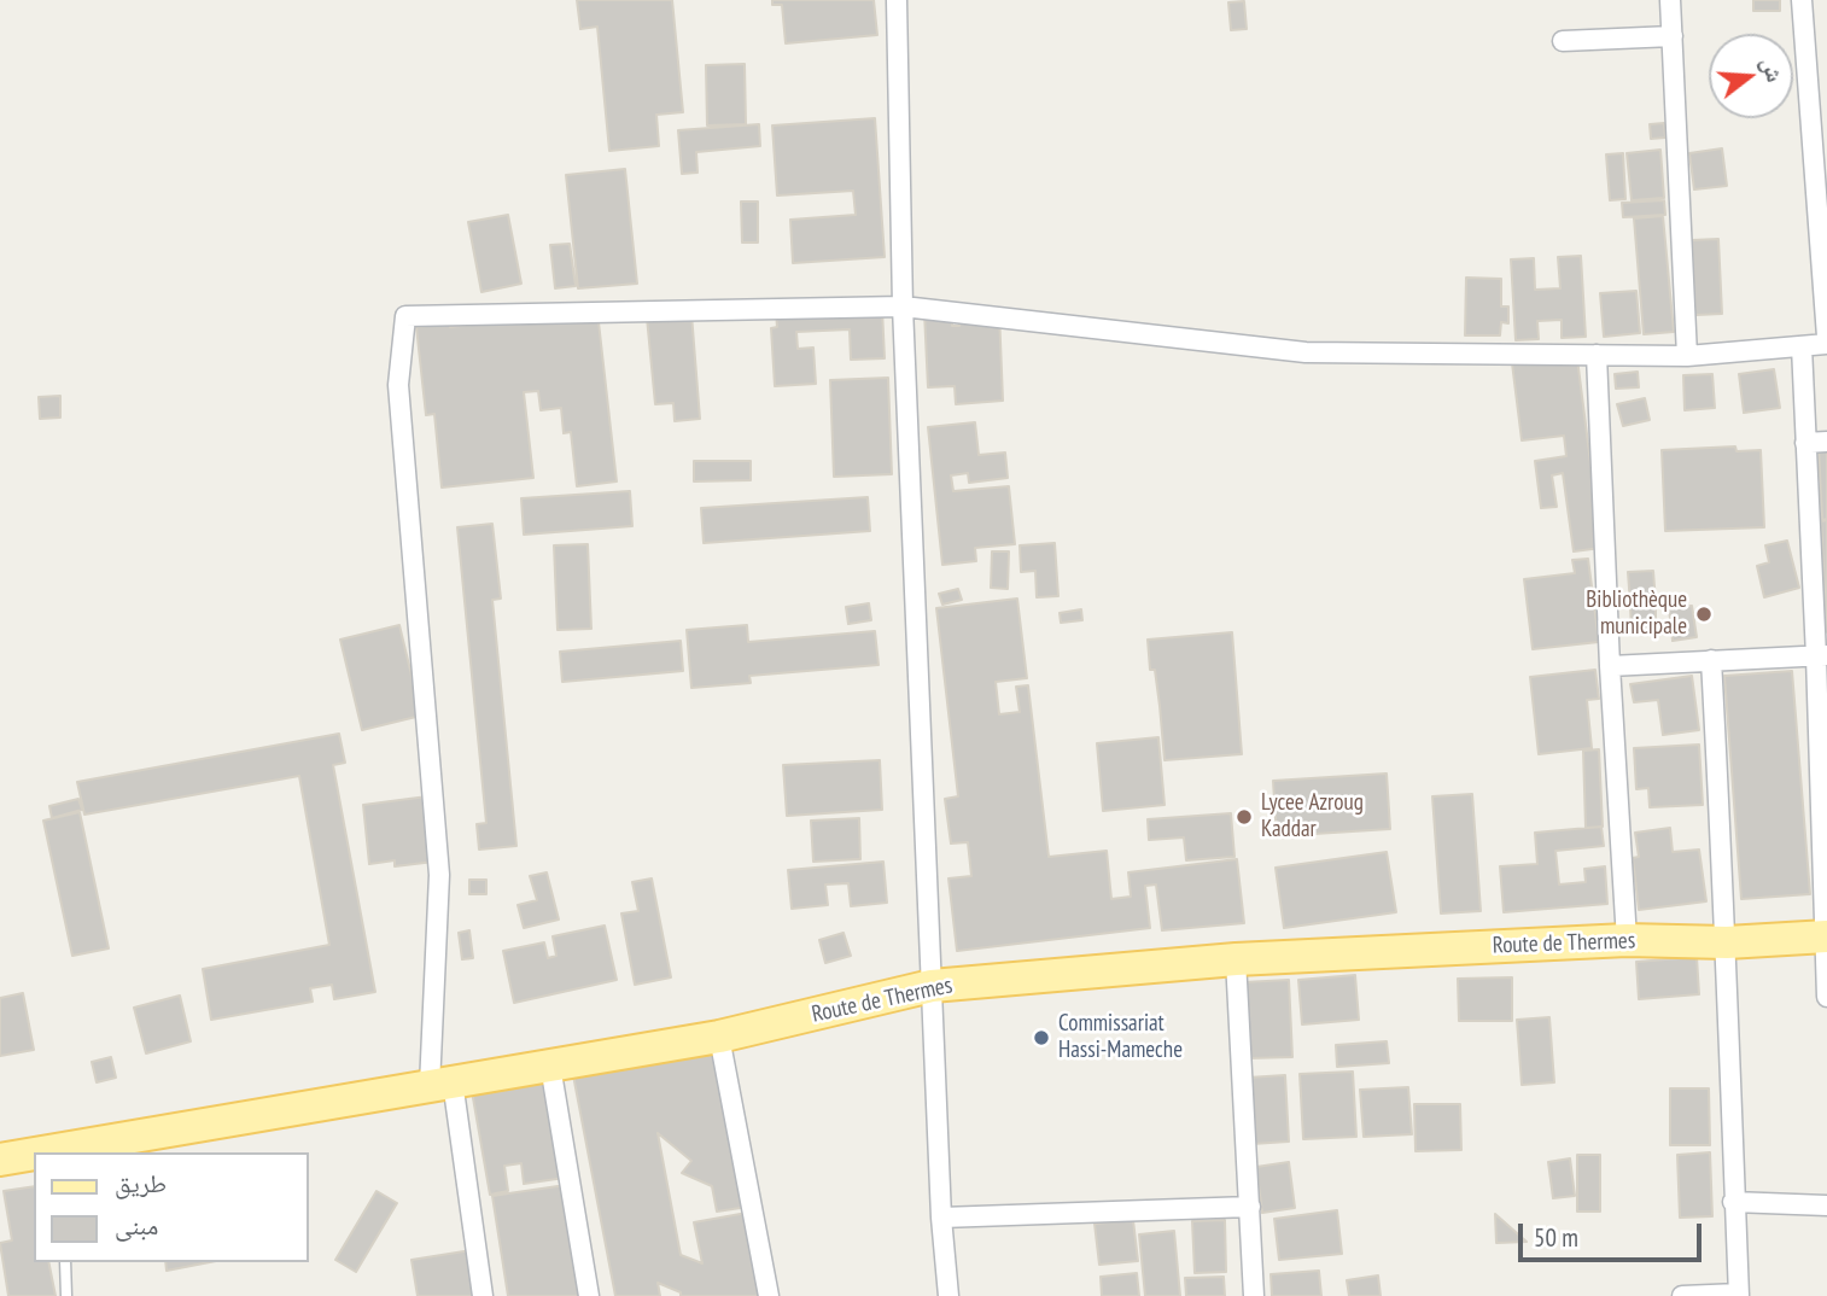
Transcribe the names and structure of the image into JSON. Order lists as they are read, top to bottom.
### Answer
{
  "streets": {
    "main road": ["Route de Thermes"]
  },
  "places": ["Bibliothèque municipale", "Lycee Azroug Kaddar", "Commissariat Hassi-Mameche"],
  "legend": ["طريق", "مبنى"],
  "scale_bar": "50 m",
  "north": "right"
}
